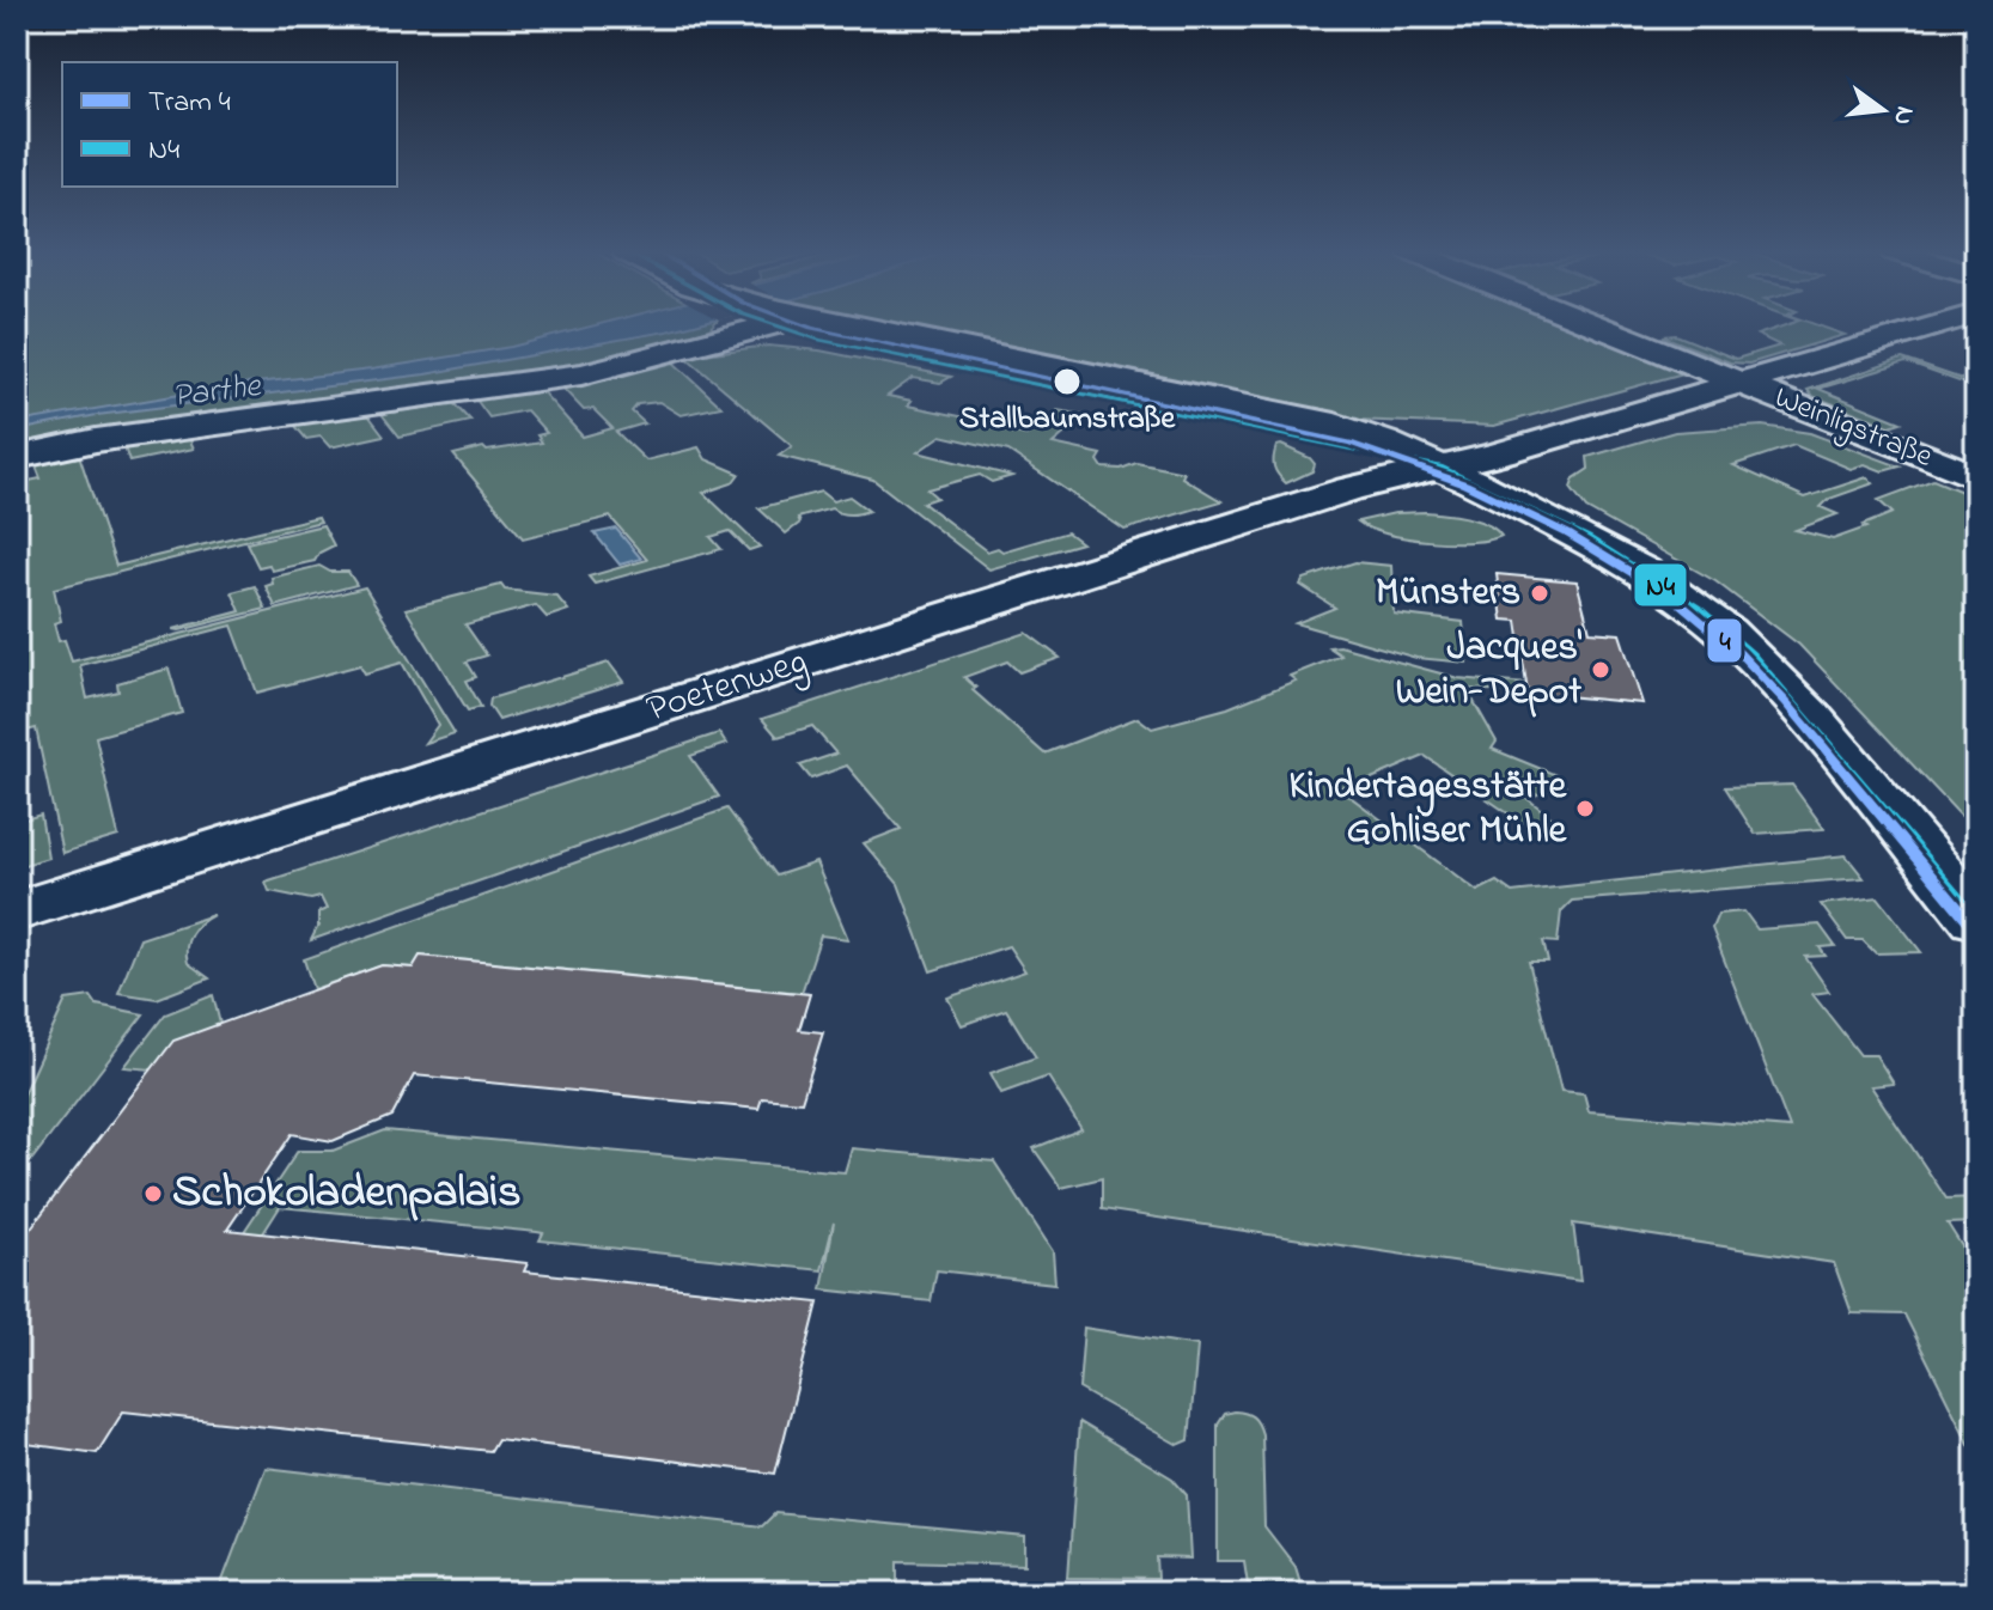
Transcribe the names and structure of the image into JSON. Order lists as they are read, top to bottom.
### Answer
{
  "streets": {
    "street": ["Weinligstraße", "Poetenweg"]
  },
  "water": ["Parthe"],
  "places": [
    "Stallbaumstraße",
    "Münsters",
    "Jacques' Wein-Depot",
    "Kindertagesstätte Gohliser Mühle",
    "Schokoladenpalais"
  ],
  "lines": ["tram line 4", "transit line N4"],
  "legend": ["Tram 4", "N4"],
  "north": "right"
}
